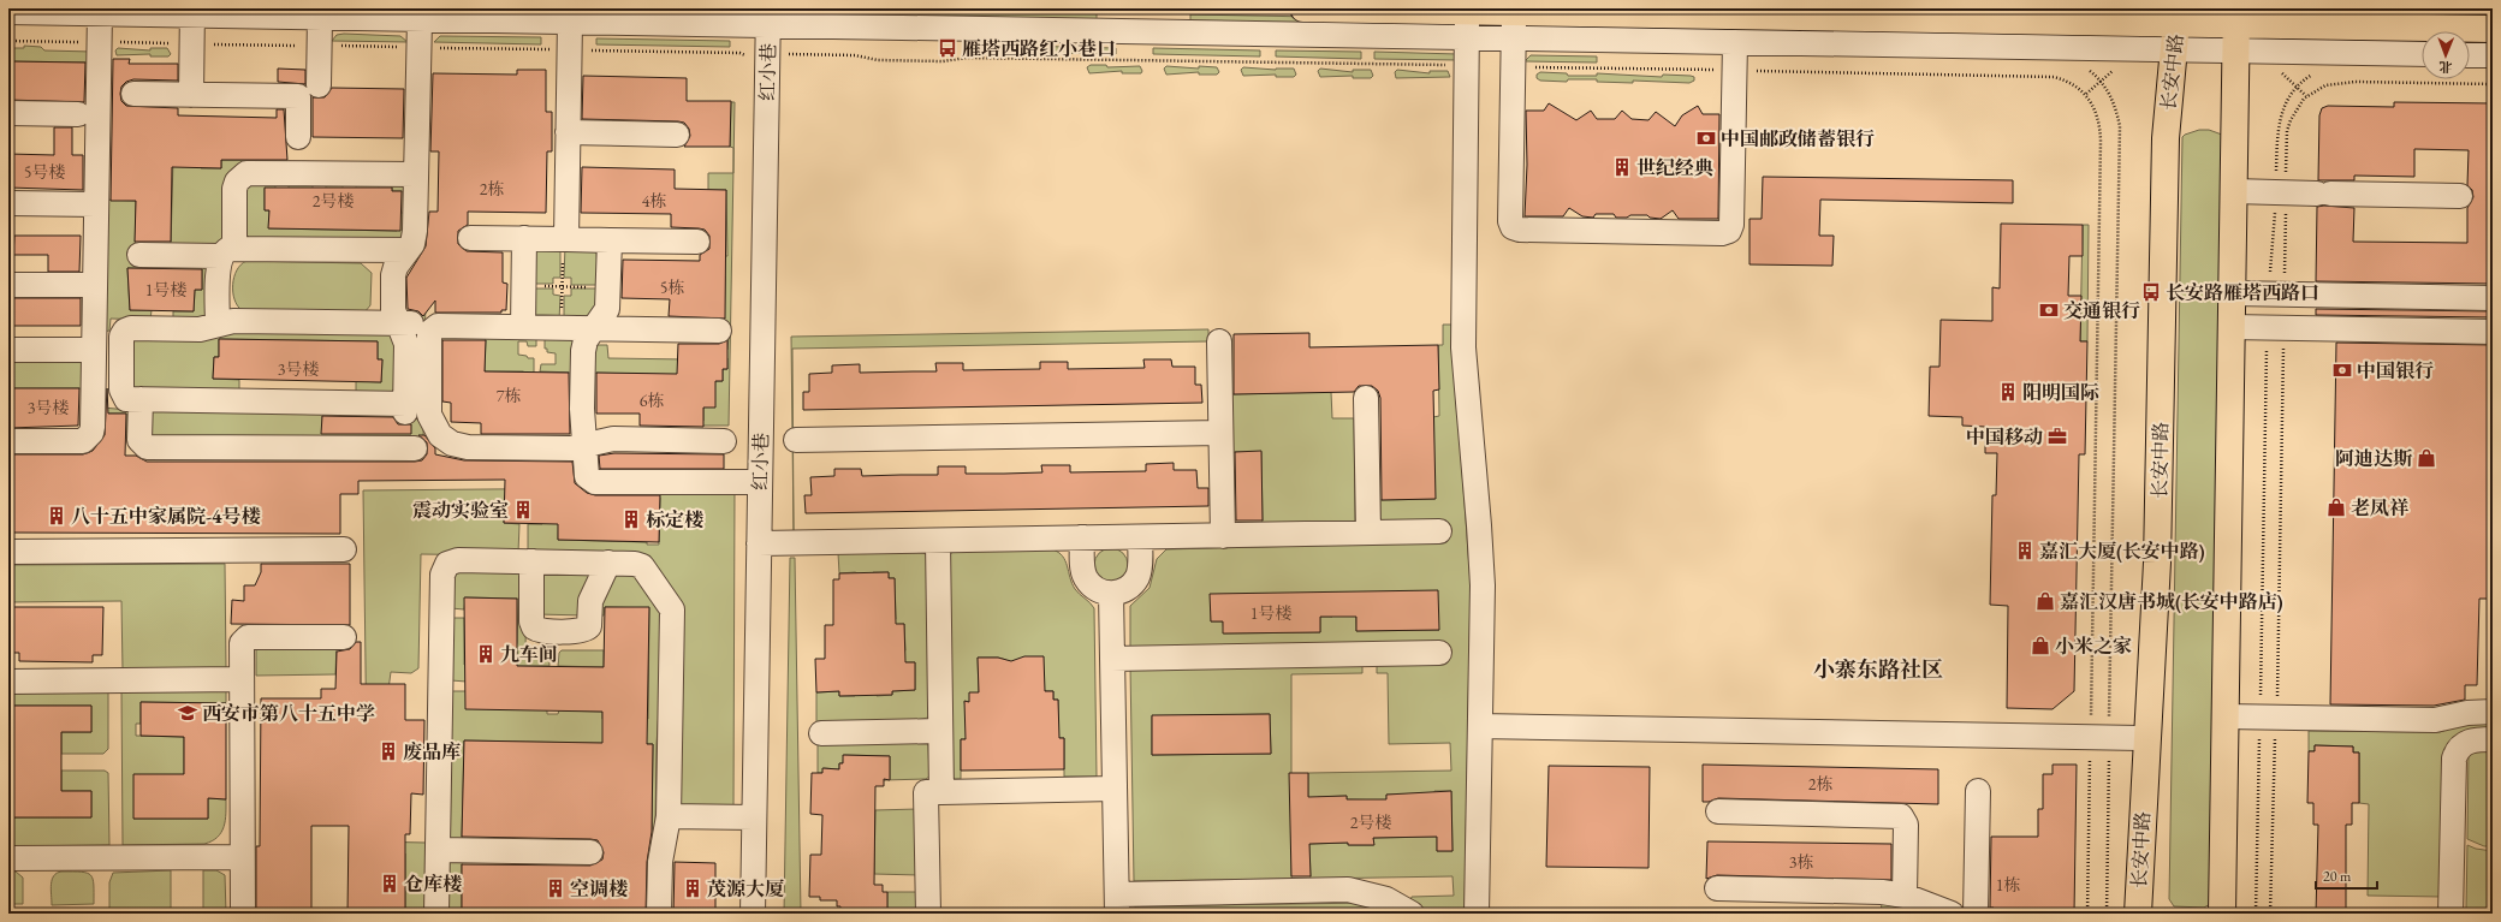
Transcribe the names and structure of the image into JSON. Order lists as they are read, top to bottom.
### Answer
{
  "streets": {
    "main road": ["长安中路"],
    "street": ["红小巷"]
  },
  "districts": ["小寨东路社区"],
  "places": {
    "bus stop": ["雁塔西路红小巷口", "长安路雁塔西路口"],
    "bank": ["中国邮政储蓄银行", "交通银行", "中国银行"],
    "building": [
      "世纪经典",
      "阳明国际",
      "震动实验室",
      "八十五中家属院-4号楼",
      "标定楼",
      "嘉汇大厦(长安中路)",
      "九车间",
      "废品库",
      "仓库楼",
      "空调楼",
      "茂源大厦"
    ],
    "office": ["中国移动"],
    "shop": [
      "阿迪达斯",
      "老凤祥",
      "嘉汇汉唐书城(长安中路店)",
      "小米之家"
    ],
    "school or university": ["西安市第八十五中学"]
  },
  "house_numbers": [
    "5号楼",
    "2栋",
    "2号楼",
    "4栋",
    "5栋",
    "1号楼",
    "3号楼",
    "7栋",
    "6栋",
    "3号楼",
    "1号楼",
    "2栋",
    "2号楼",
    "3栋",
    "1栋"
  ],
  "scale_bar": "20 m",
  "north": "bottom"
}
